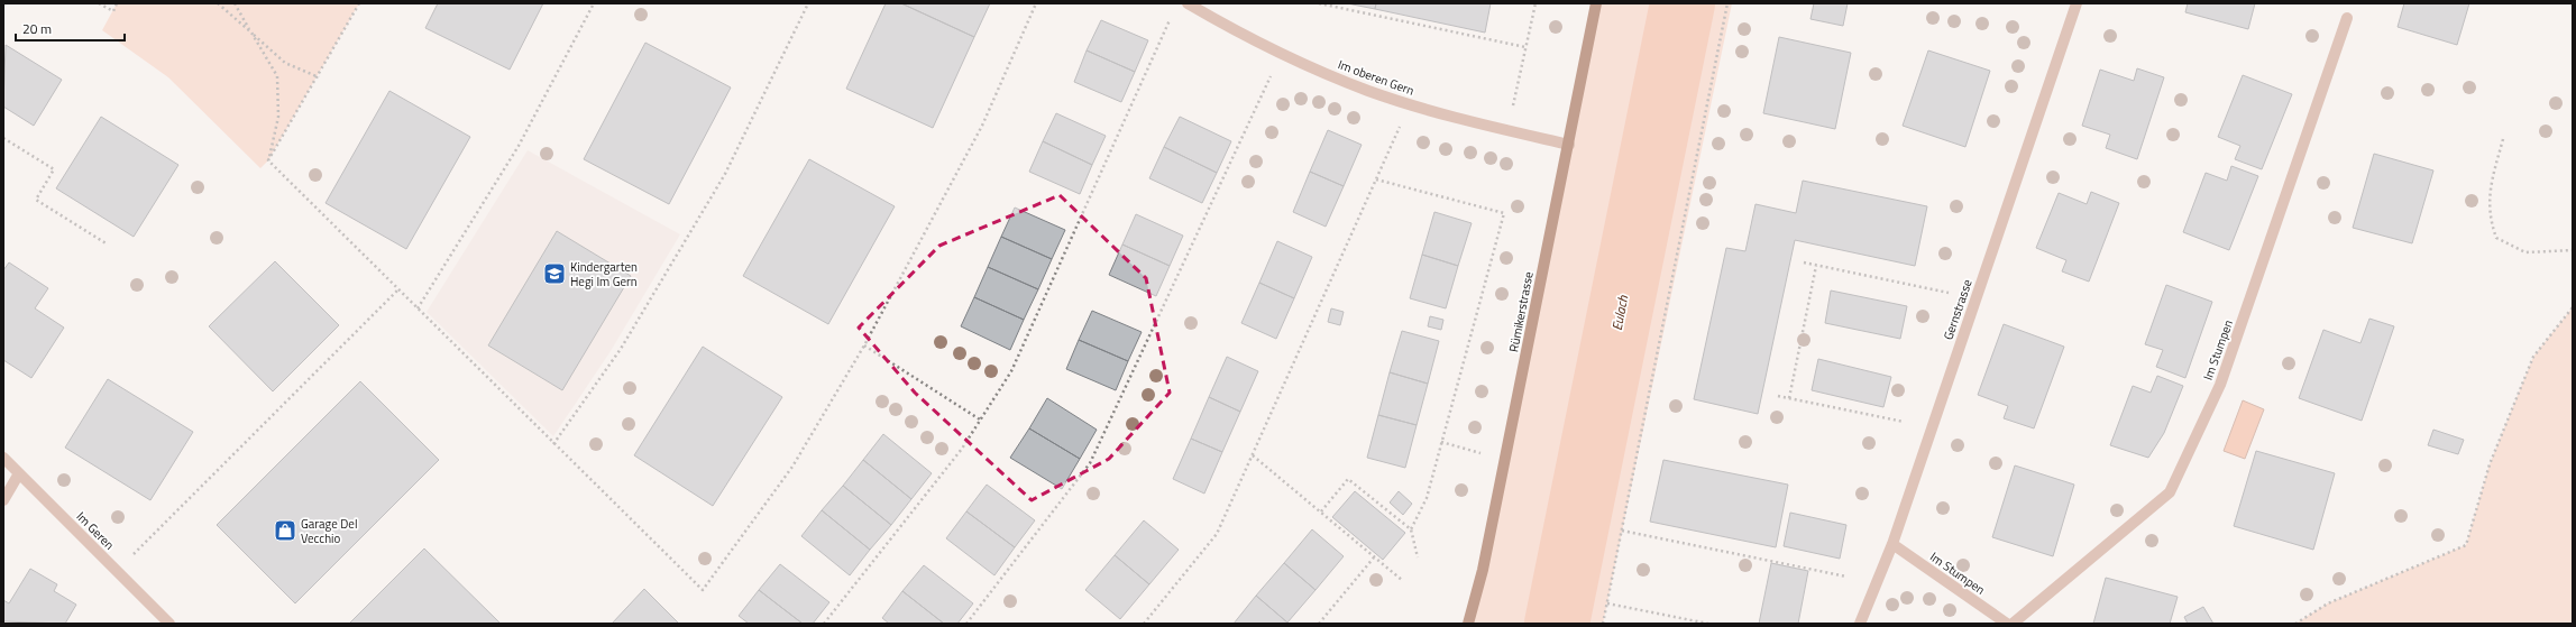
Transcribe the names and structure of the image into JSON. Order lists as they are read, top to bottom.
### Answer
{
  "streets": {
    "main road": ["Rümikerstrasse"],
    "street": [
      "Im oberen Gern",
      "Gernstrasse",
      "Im Stumpen",
      "Im Geren"
    ]
  },
  "crossings": [
    ["Im oberen Gern", "Rümikerstrasse"],
    ["Gernstrasse", "Im Stumpen"]
  ],
  "water": ["Eulach"],
  "places": {
    "school or university": ["Kindergarten Hegi Im Gern"],
    "shop": ["Garage Del Vecchio"]
  },
  "scale_bar": "20 m"
}
